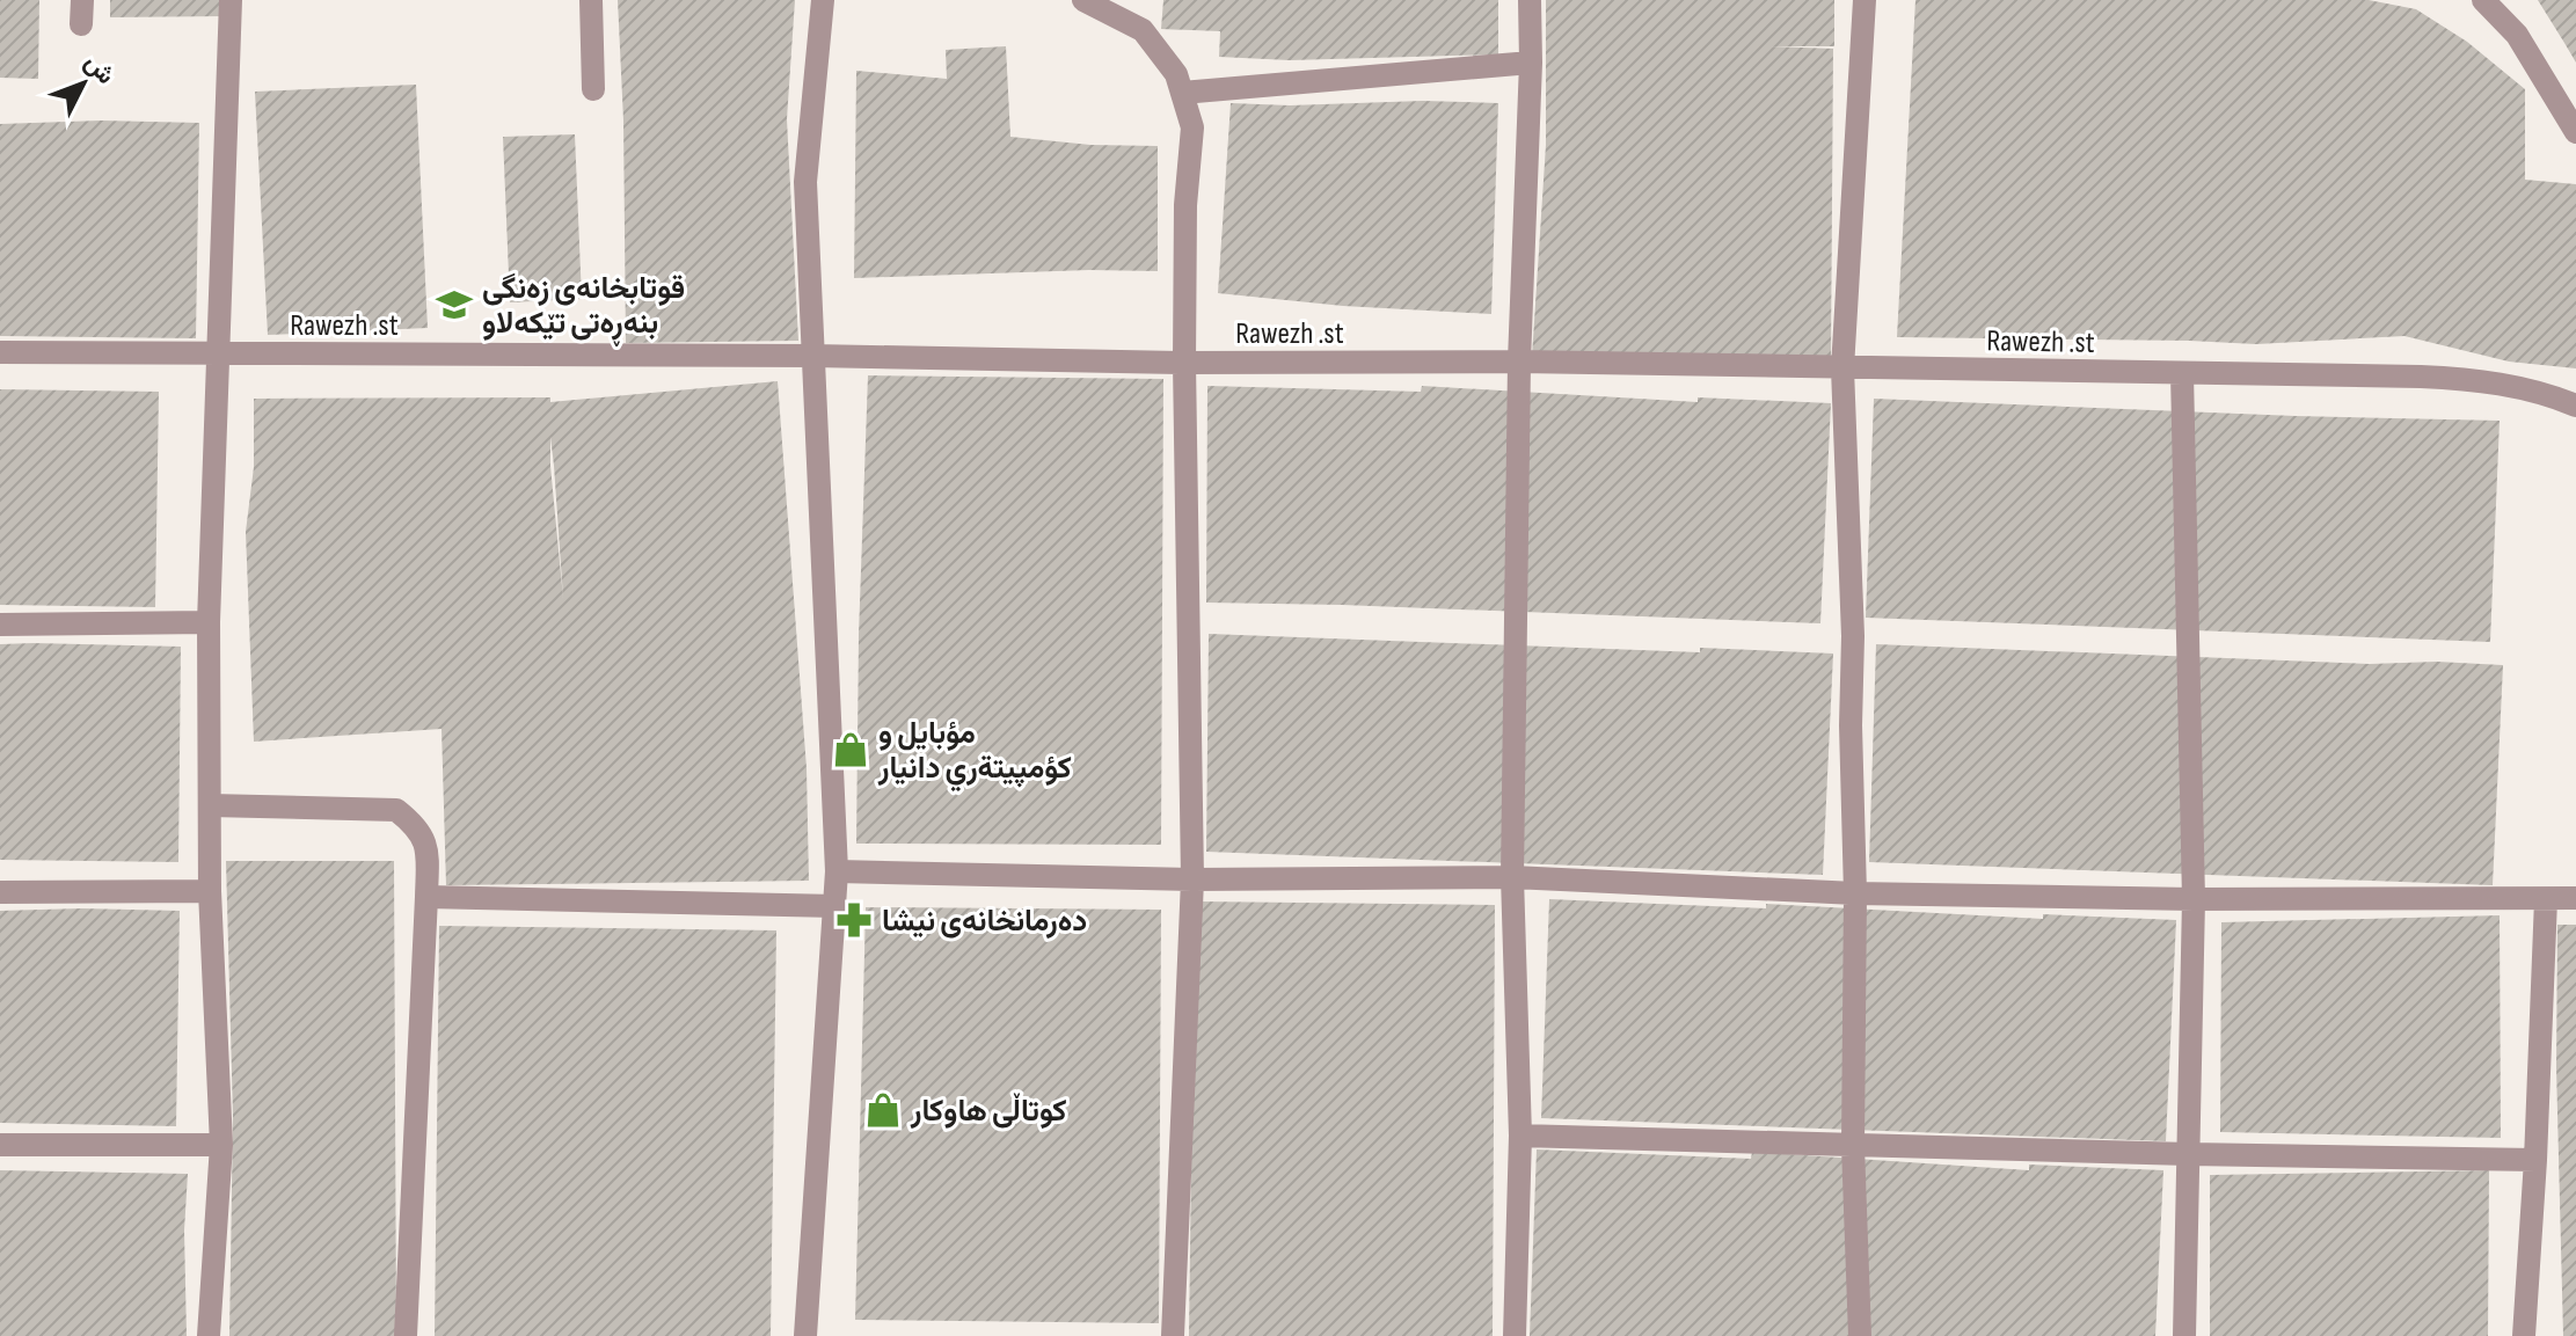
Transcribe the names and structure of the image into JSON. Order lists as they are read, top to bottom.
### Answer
{
  "streets": {
    "street": ["Rawezh .st"]
  },
  "places": {
    "school or university": ["قوتابخانەی زەنگی بنەڕەتی تێکەلاو"],
    "shop": ["مؤبايل و كؤمپيتةري دانيار", "کوتاڵی هاوکار"],
    "pharmacy": ["دەرمانخانەی نیشا"]
  },
  "north": "top right"
}
